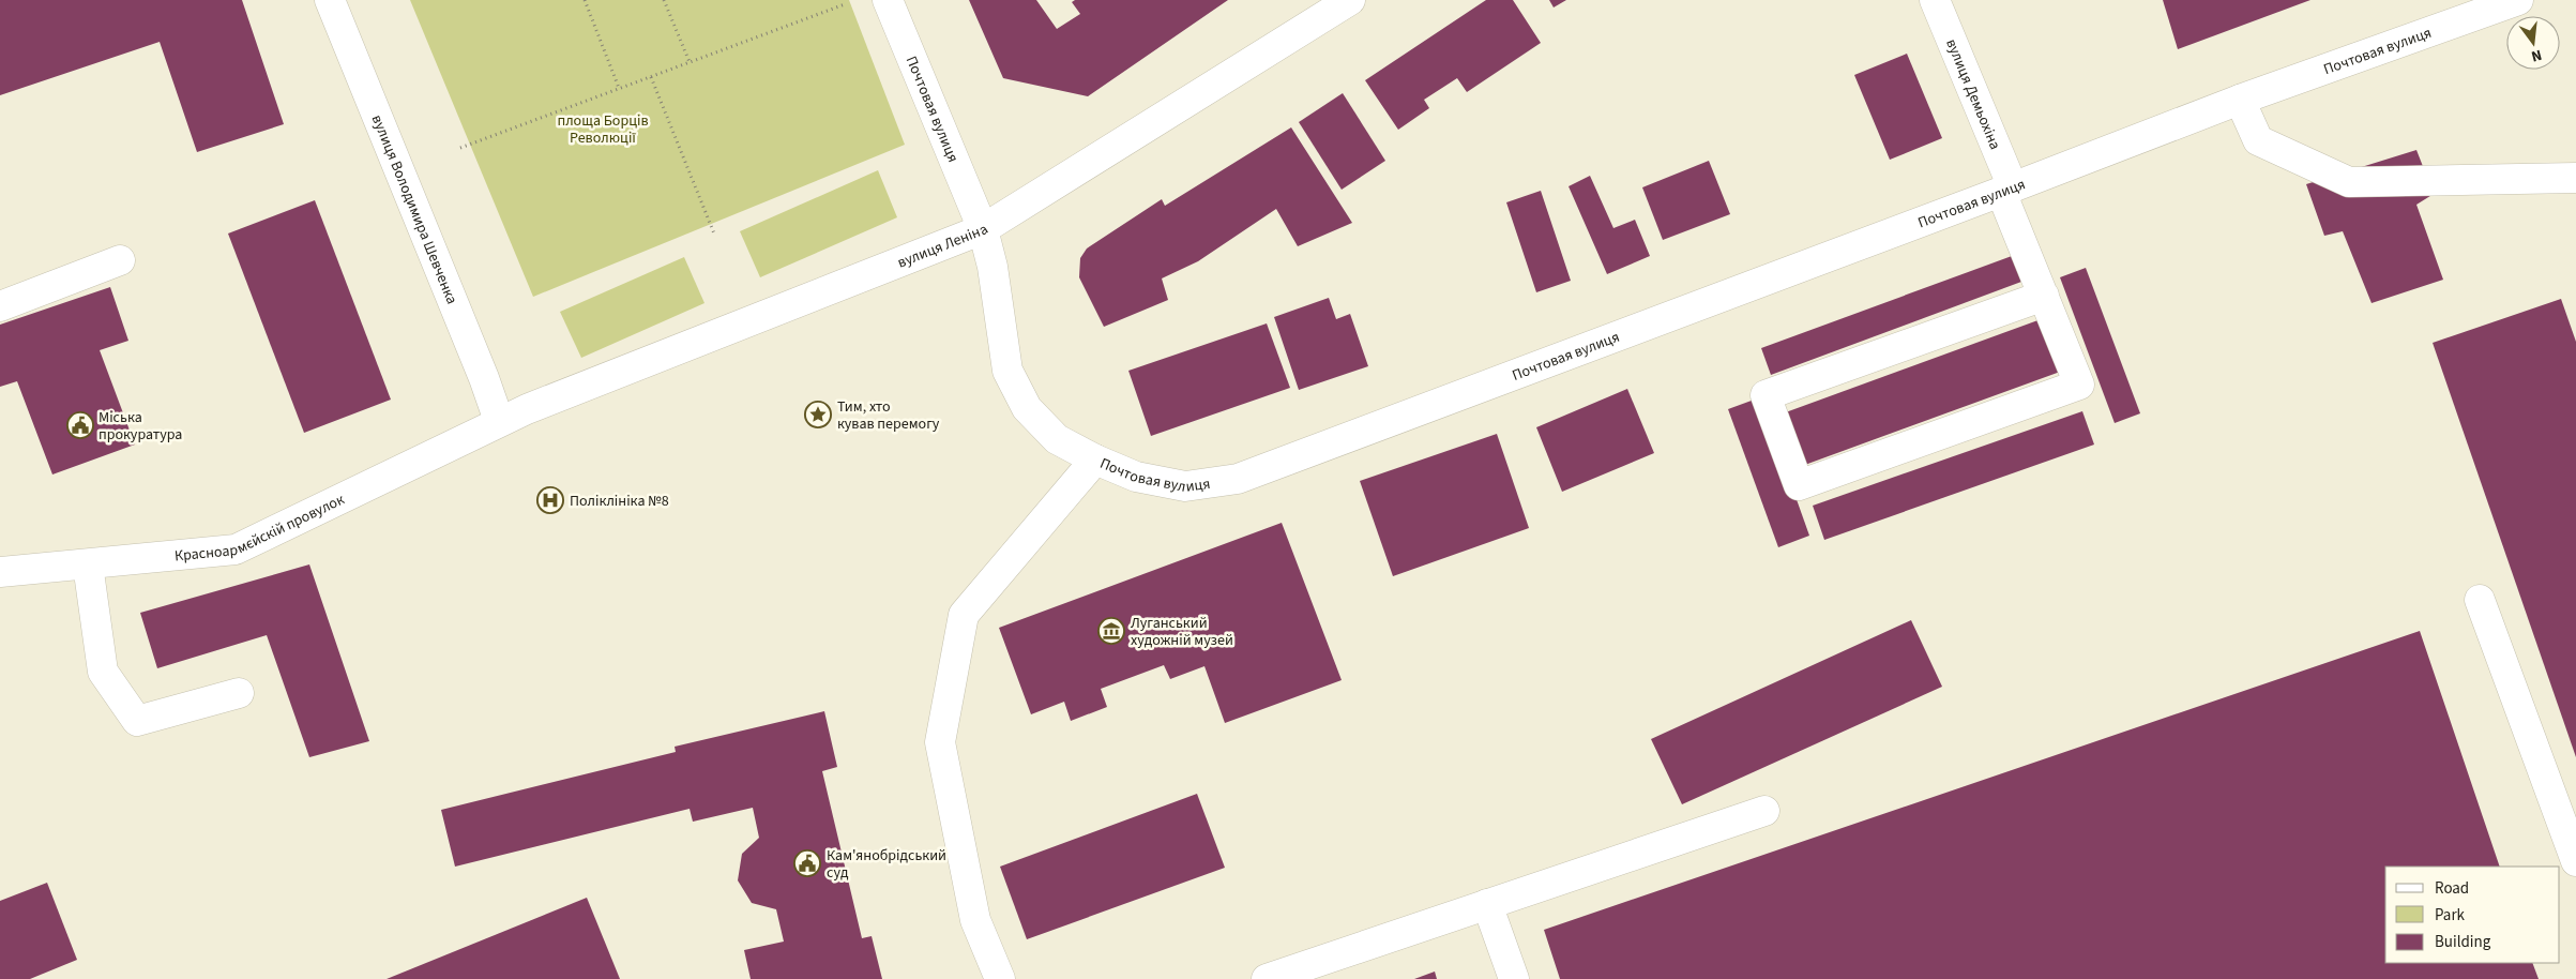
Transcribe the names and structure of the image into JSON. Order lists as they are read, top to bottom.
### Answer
{
  "streets": {
    "street": [
      "Почтовая вулиця",
      "вулиця Демьохіна",
      "вулиця Володимира Шевченка",
      "вулиця Леніна",
      "Красноармєйскій провулок"
    ]
  },
  "crossings": [
    ["Почтовая вулиця", "вулиця Демьохіна"],
    ["Почтовая вулиця", "вулиця Леніна"],
    ["вулиця Володимира Шевченка", "вулиця Леніна"],
    ["вулиця Володимира Шевченка", "Красноармєйскій провулок"],
    ["вулиця Леніна", "Красноармєйскій провулок"]
  ],
  "parks": ["площа Борців Революції"],
  "places": {
    "place": ["Тим, хто кував перемогу"],
    "public building": ["Міська прокуратура", "Кам'янобрідський суд"],
    "hospital": ["Поліклініка №8"],
    "museum": ["Луганський художній музей"]
  },
  "legend": ["Road", "Park", "Building"],
  "north": "bottom"
}
